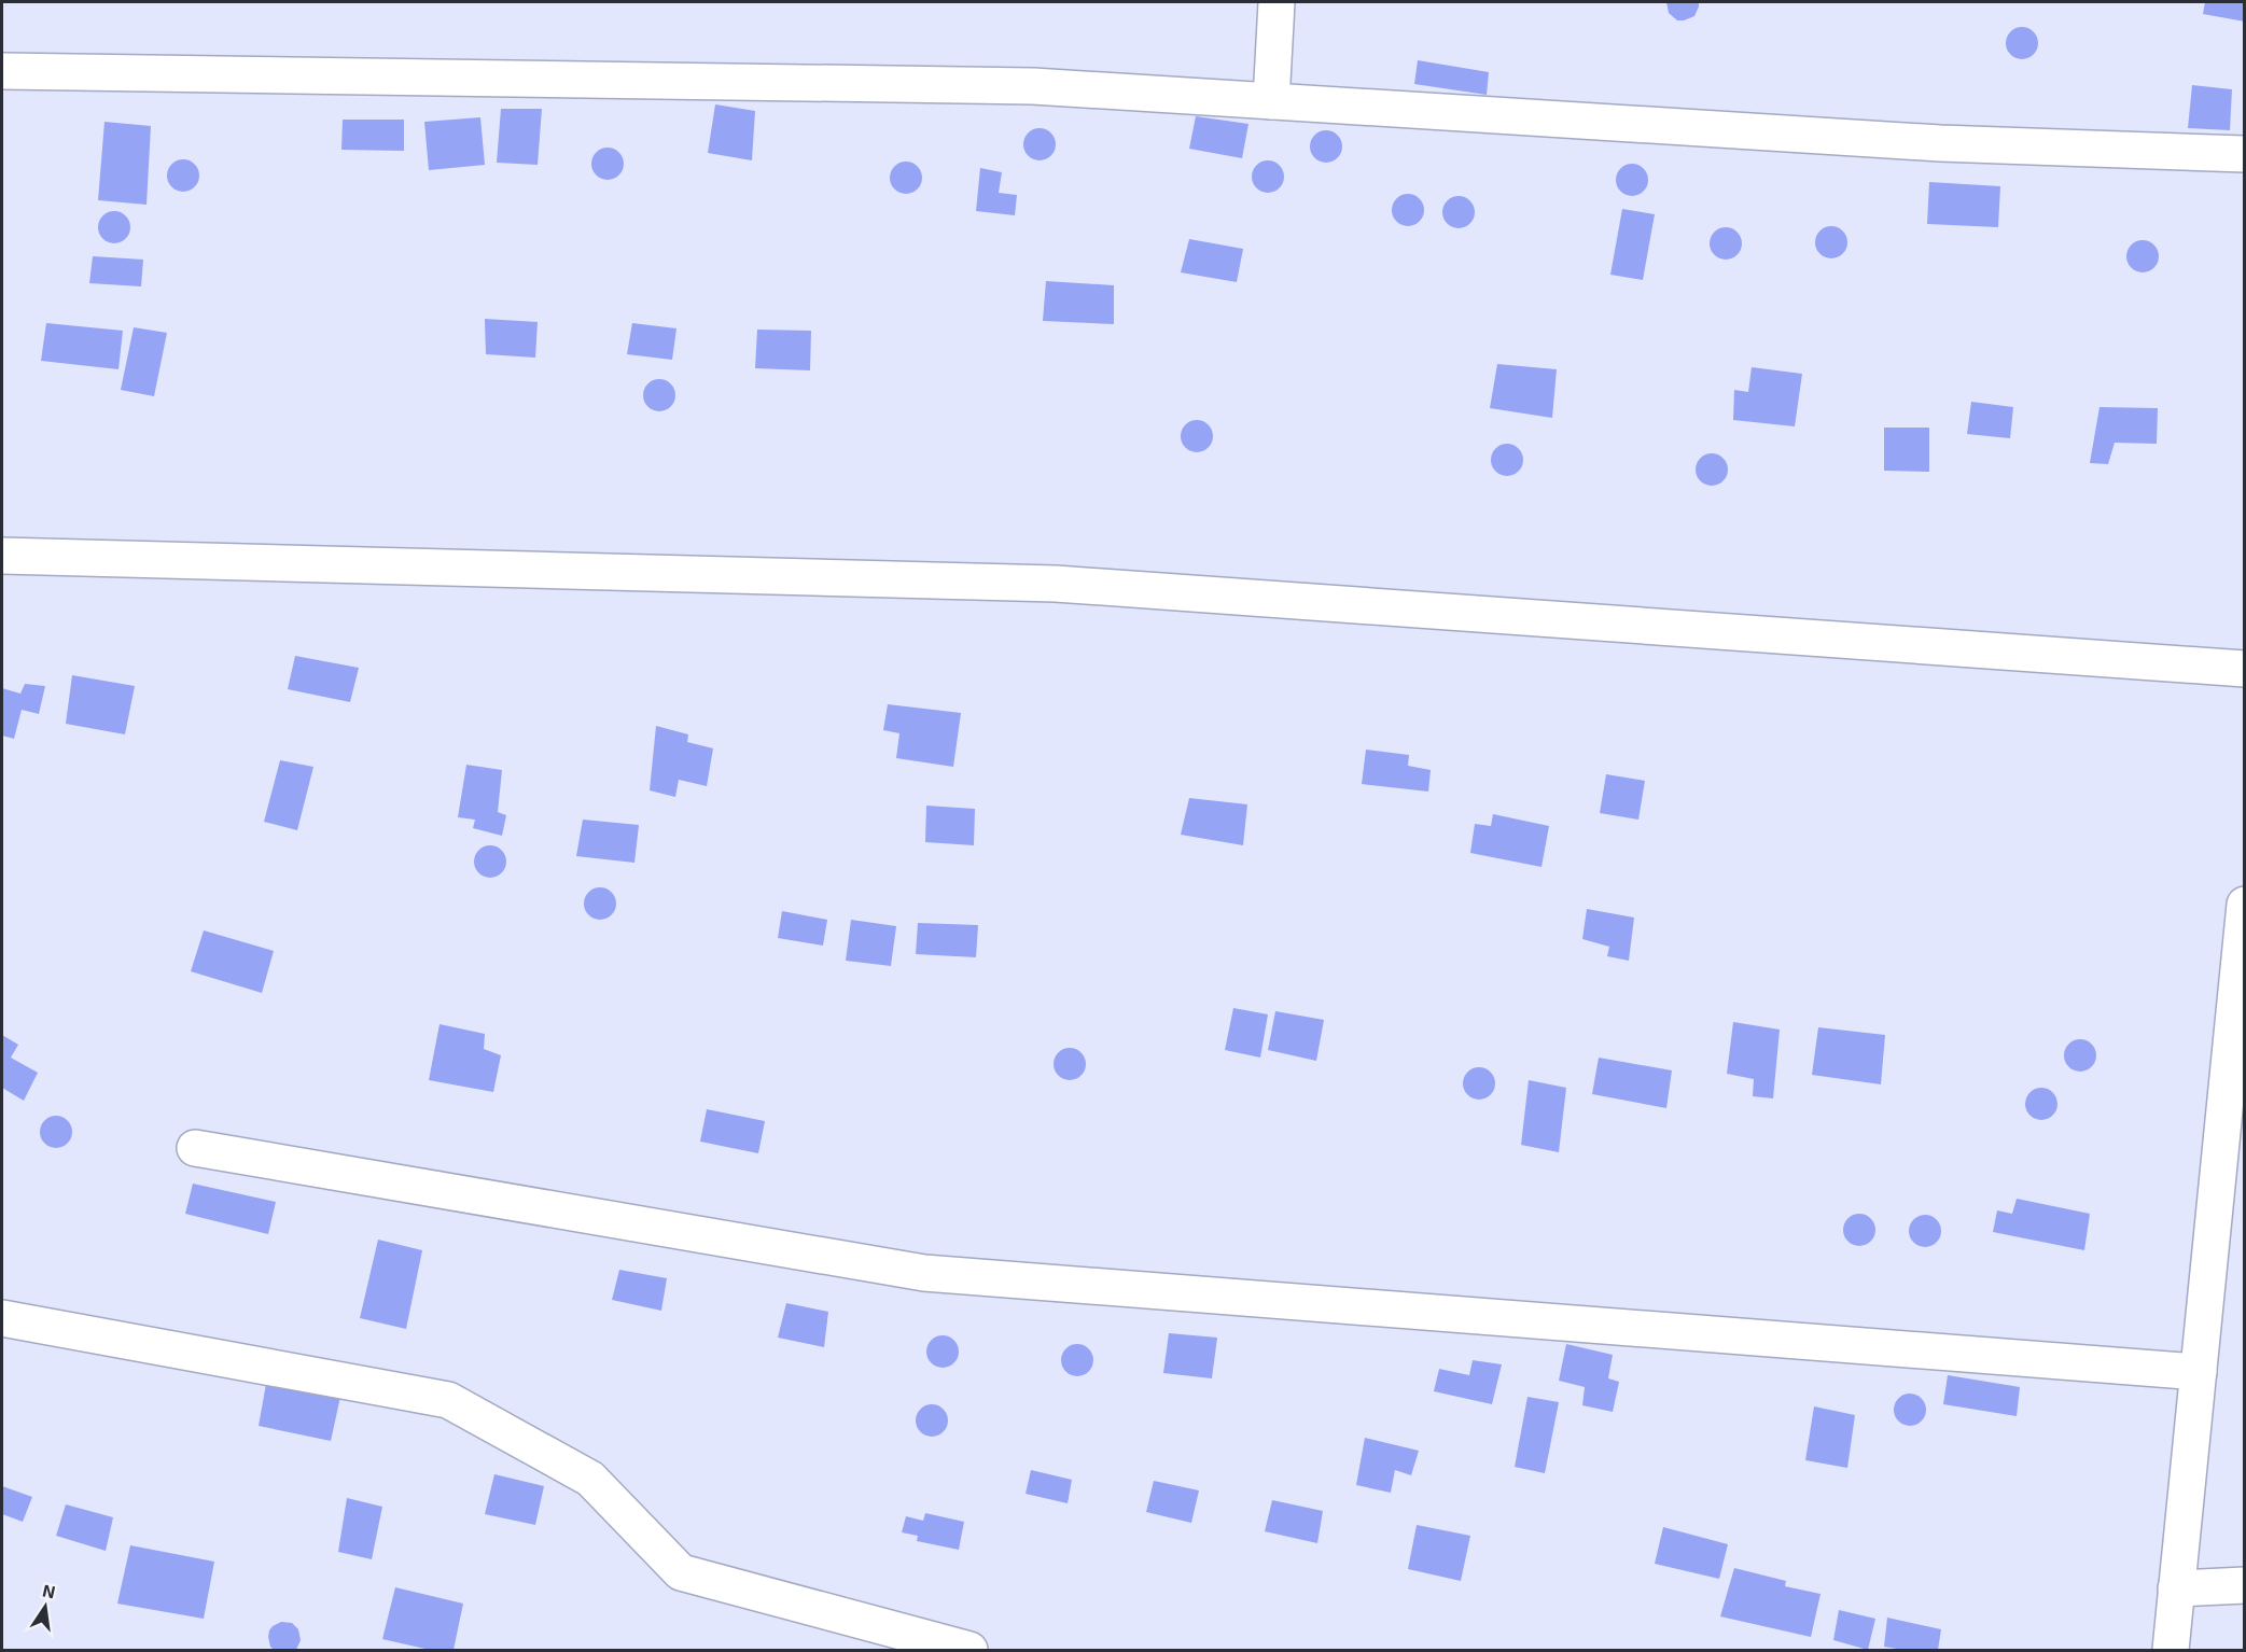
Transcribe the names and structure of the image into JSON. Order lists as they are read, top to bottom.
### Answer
{
  "north": "top"
}
